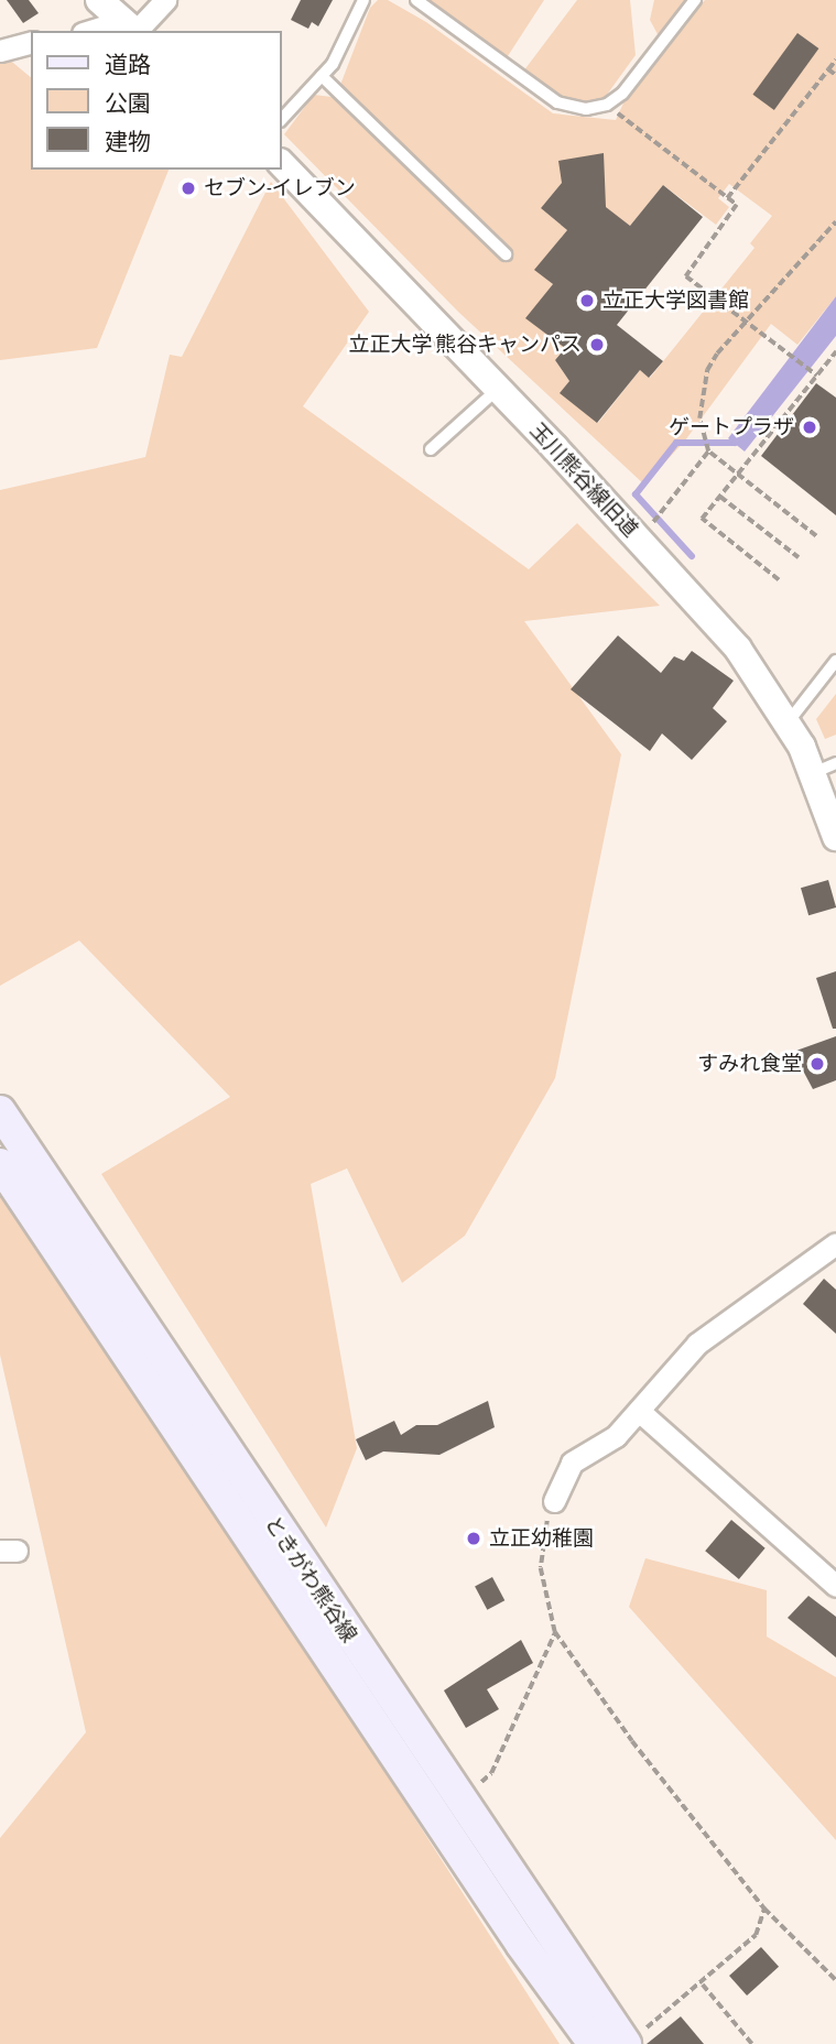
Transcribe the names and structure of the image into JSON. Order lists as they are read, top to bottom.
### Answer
{
  "streets": {
    "main road": ["ときがわ熊谷線"],
    "street": ["玉川熊谷線旧道"]
  },
  "places": [
    "セブン-イレブン",
    "立正大学図書館",
    "立正大学 熊谷キャンパス",
    "ゲートプラザ",
    "すみれ食堂",
    "立正幼稚園"
  ],
  "legend": ["道路", "公園", "建物"]
}
